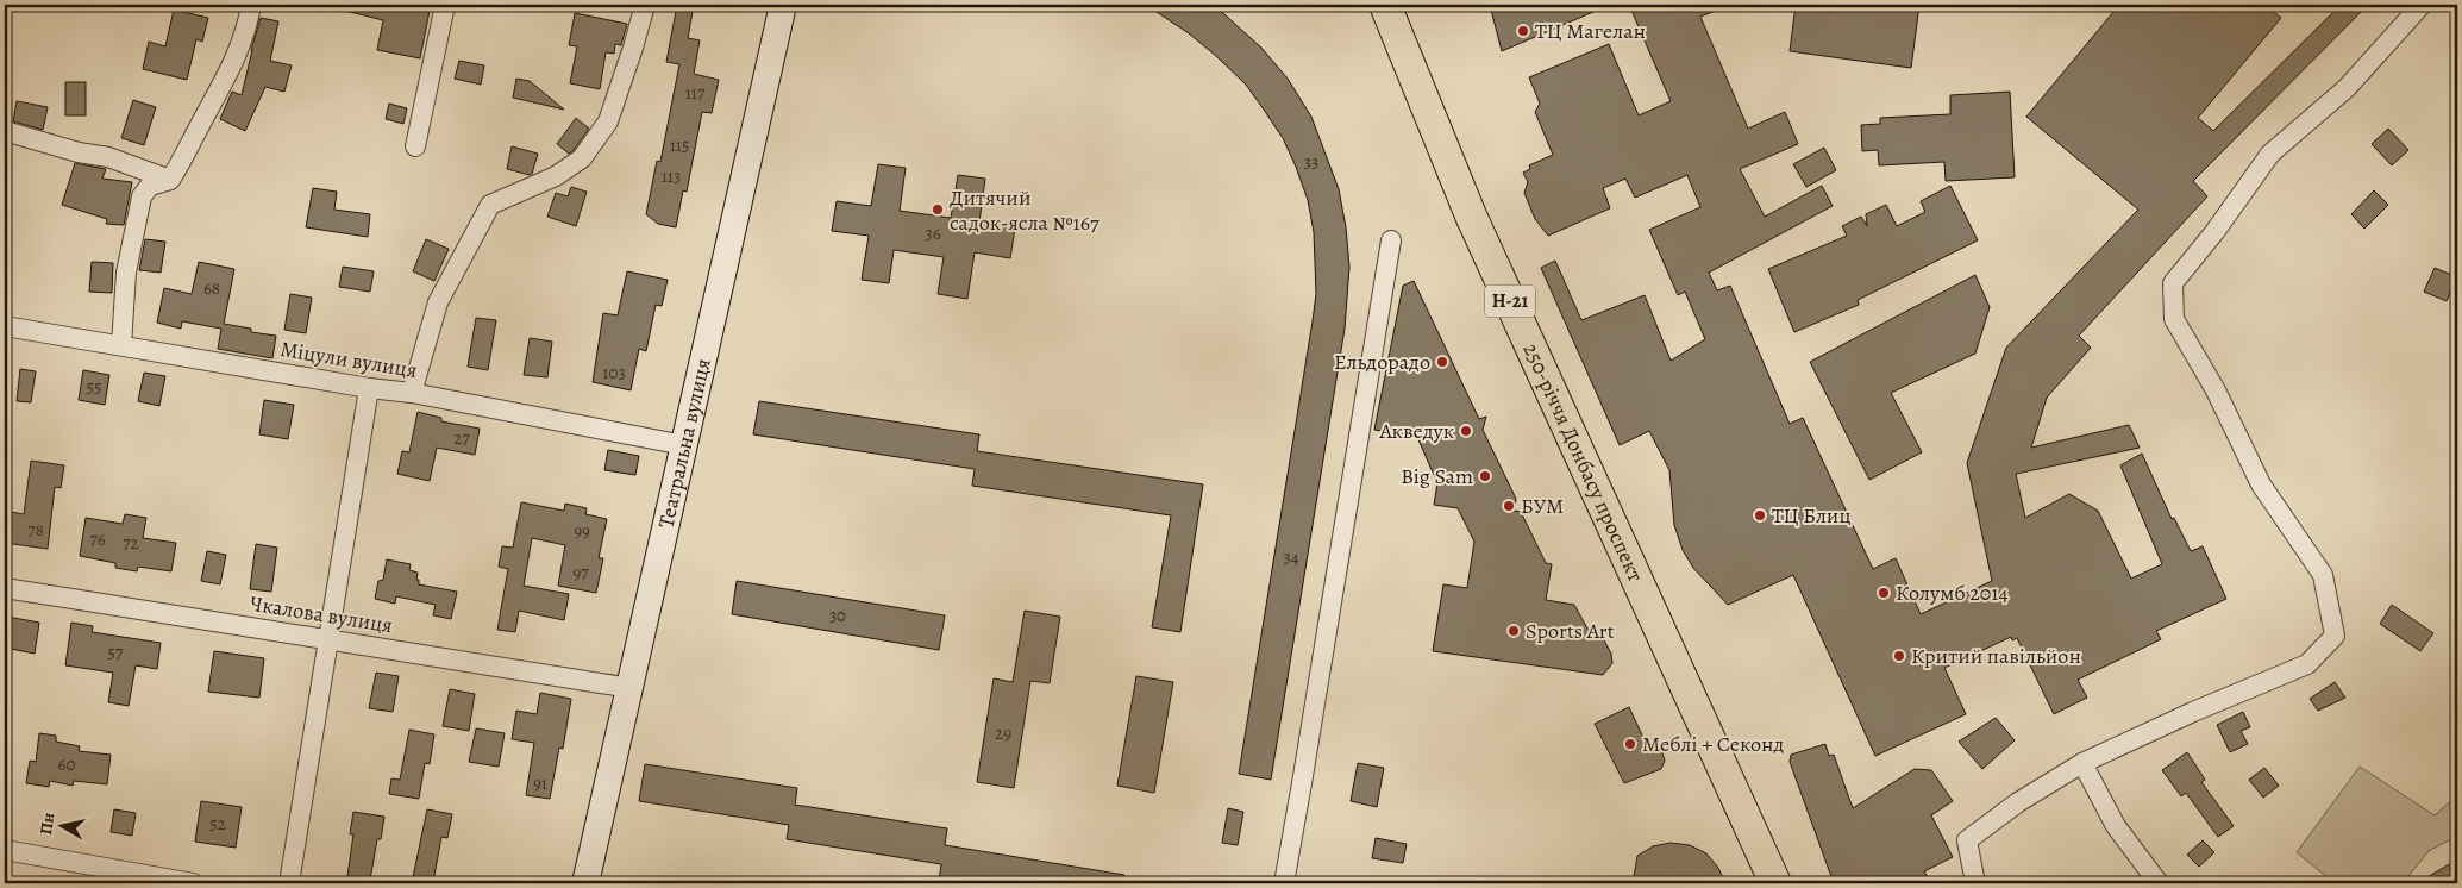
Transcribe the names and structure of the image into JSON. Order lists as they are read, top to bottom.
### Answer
{
  "streets": {
    "main road": ["Н-21", "250-річчя Донбасу проспект"],
    "street": ["Міцули вулиця", "Театральна вулиця", "Чкалова вулиця"]
  },
  "crossings": [
    ["Міцули вулиця", "Театральна вулиця"],
    ["Театральна вулиця", "Чкалова вулиця"]
  ],
  "places": [
    "ТЦ Магелан",
    "Дитячий садок-ясла №167",
    "Ельдорадо",
    "Акведук",
    "Big Sam",
    "БУМ",
    "ТЦ Блиц",
    "Колумб 2014",
    "Sports Art",
    "Критий павільйон",
    "Меблі + Секонд"
  ],
  "house_numbers": [
    "117",
    "115",
    "33",
    "113",
    "36",
    "68",
    "103",
    "55",
    "27",
    "78",
    "99",
    "76",
    "72",
    "34",
    "97",
    "30",
    "57",
    "29",
    "60",
    "91",
    "52"
  ],
  "north": "left"
}
